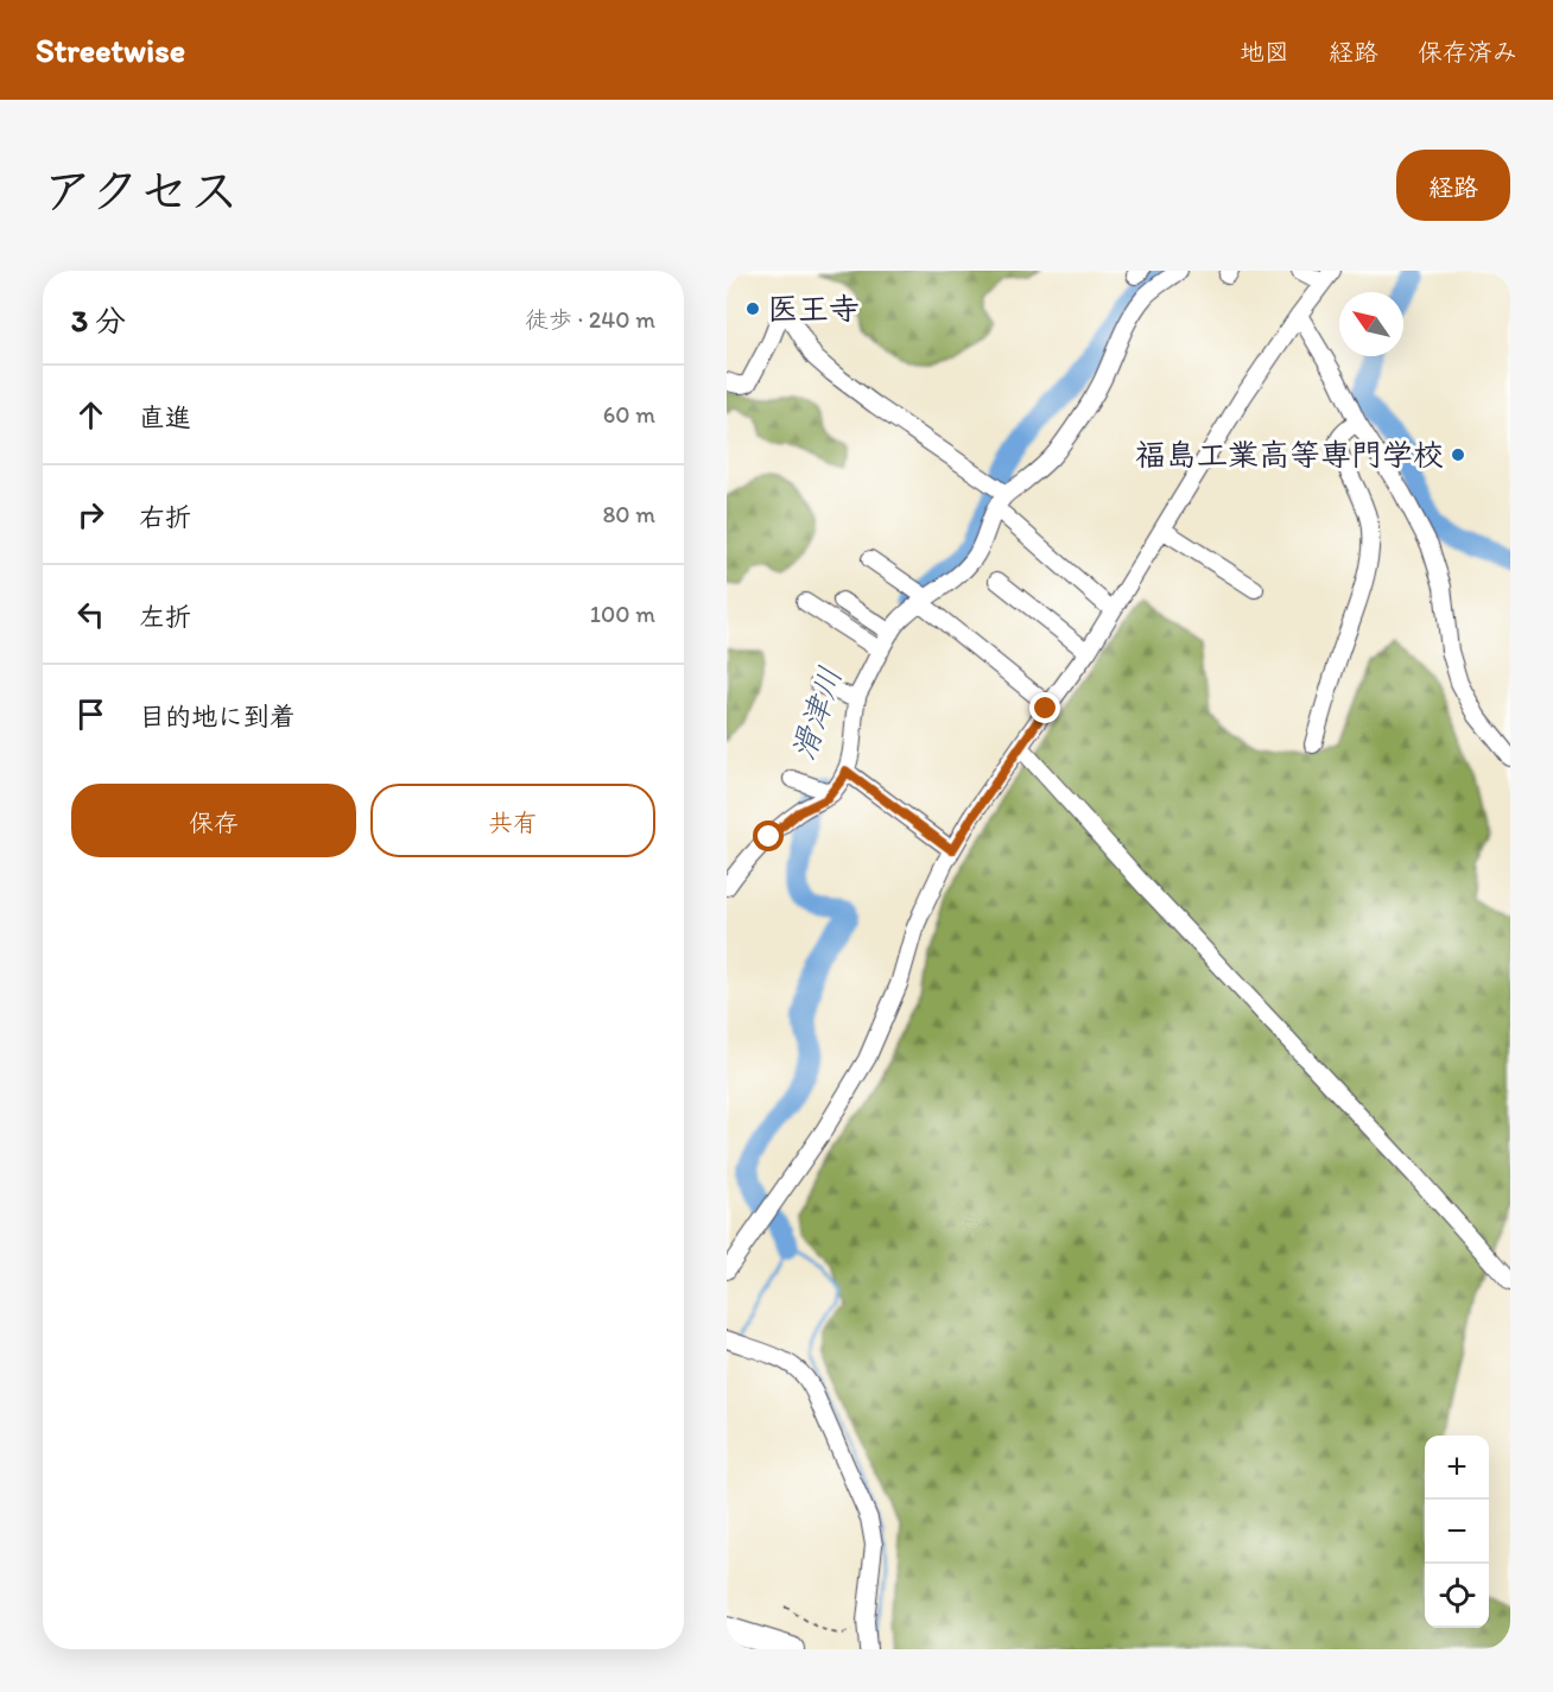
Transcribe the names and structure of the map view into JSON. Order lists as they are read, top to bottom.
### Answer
{
  "water": ["滑津川"],
  "places": ["医王寺", "福島工業高等専門学校"],
  "north": "top left",
  "page": {
    "header": "Streetwise",
    "nav": ["地図", "経路", "保存済み"],
    "title": "アクセス",
    "buttons": [
      "経路",
      ["保存", "共有"]
    ],
    "heading": ["3 分", "徒歩 · 240 m"],
    "list": [
      ["直進", "60 m"],
      ["右折", "80 m"],
      ["左折", "100 m"],
      "目的地に到着"
    ],
    "map_buttons": ["+", "−"]
  }
}
